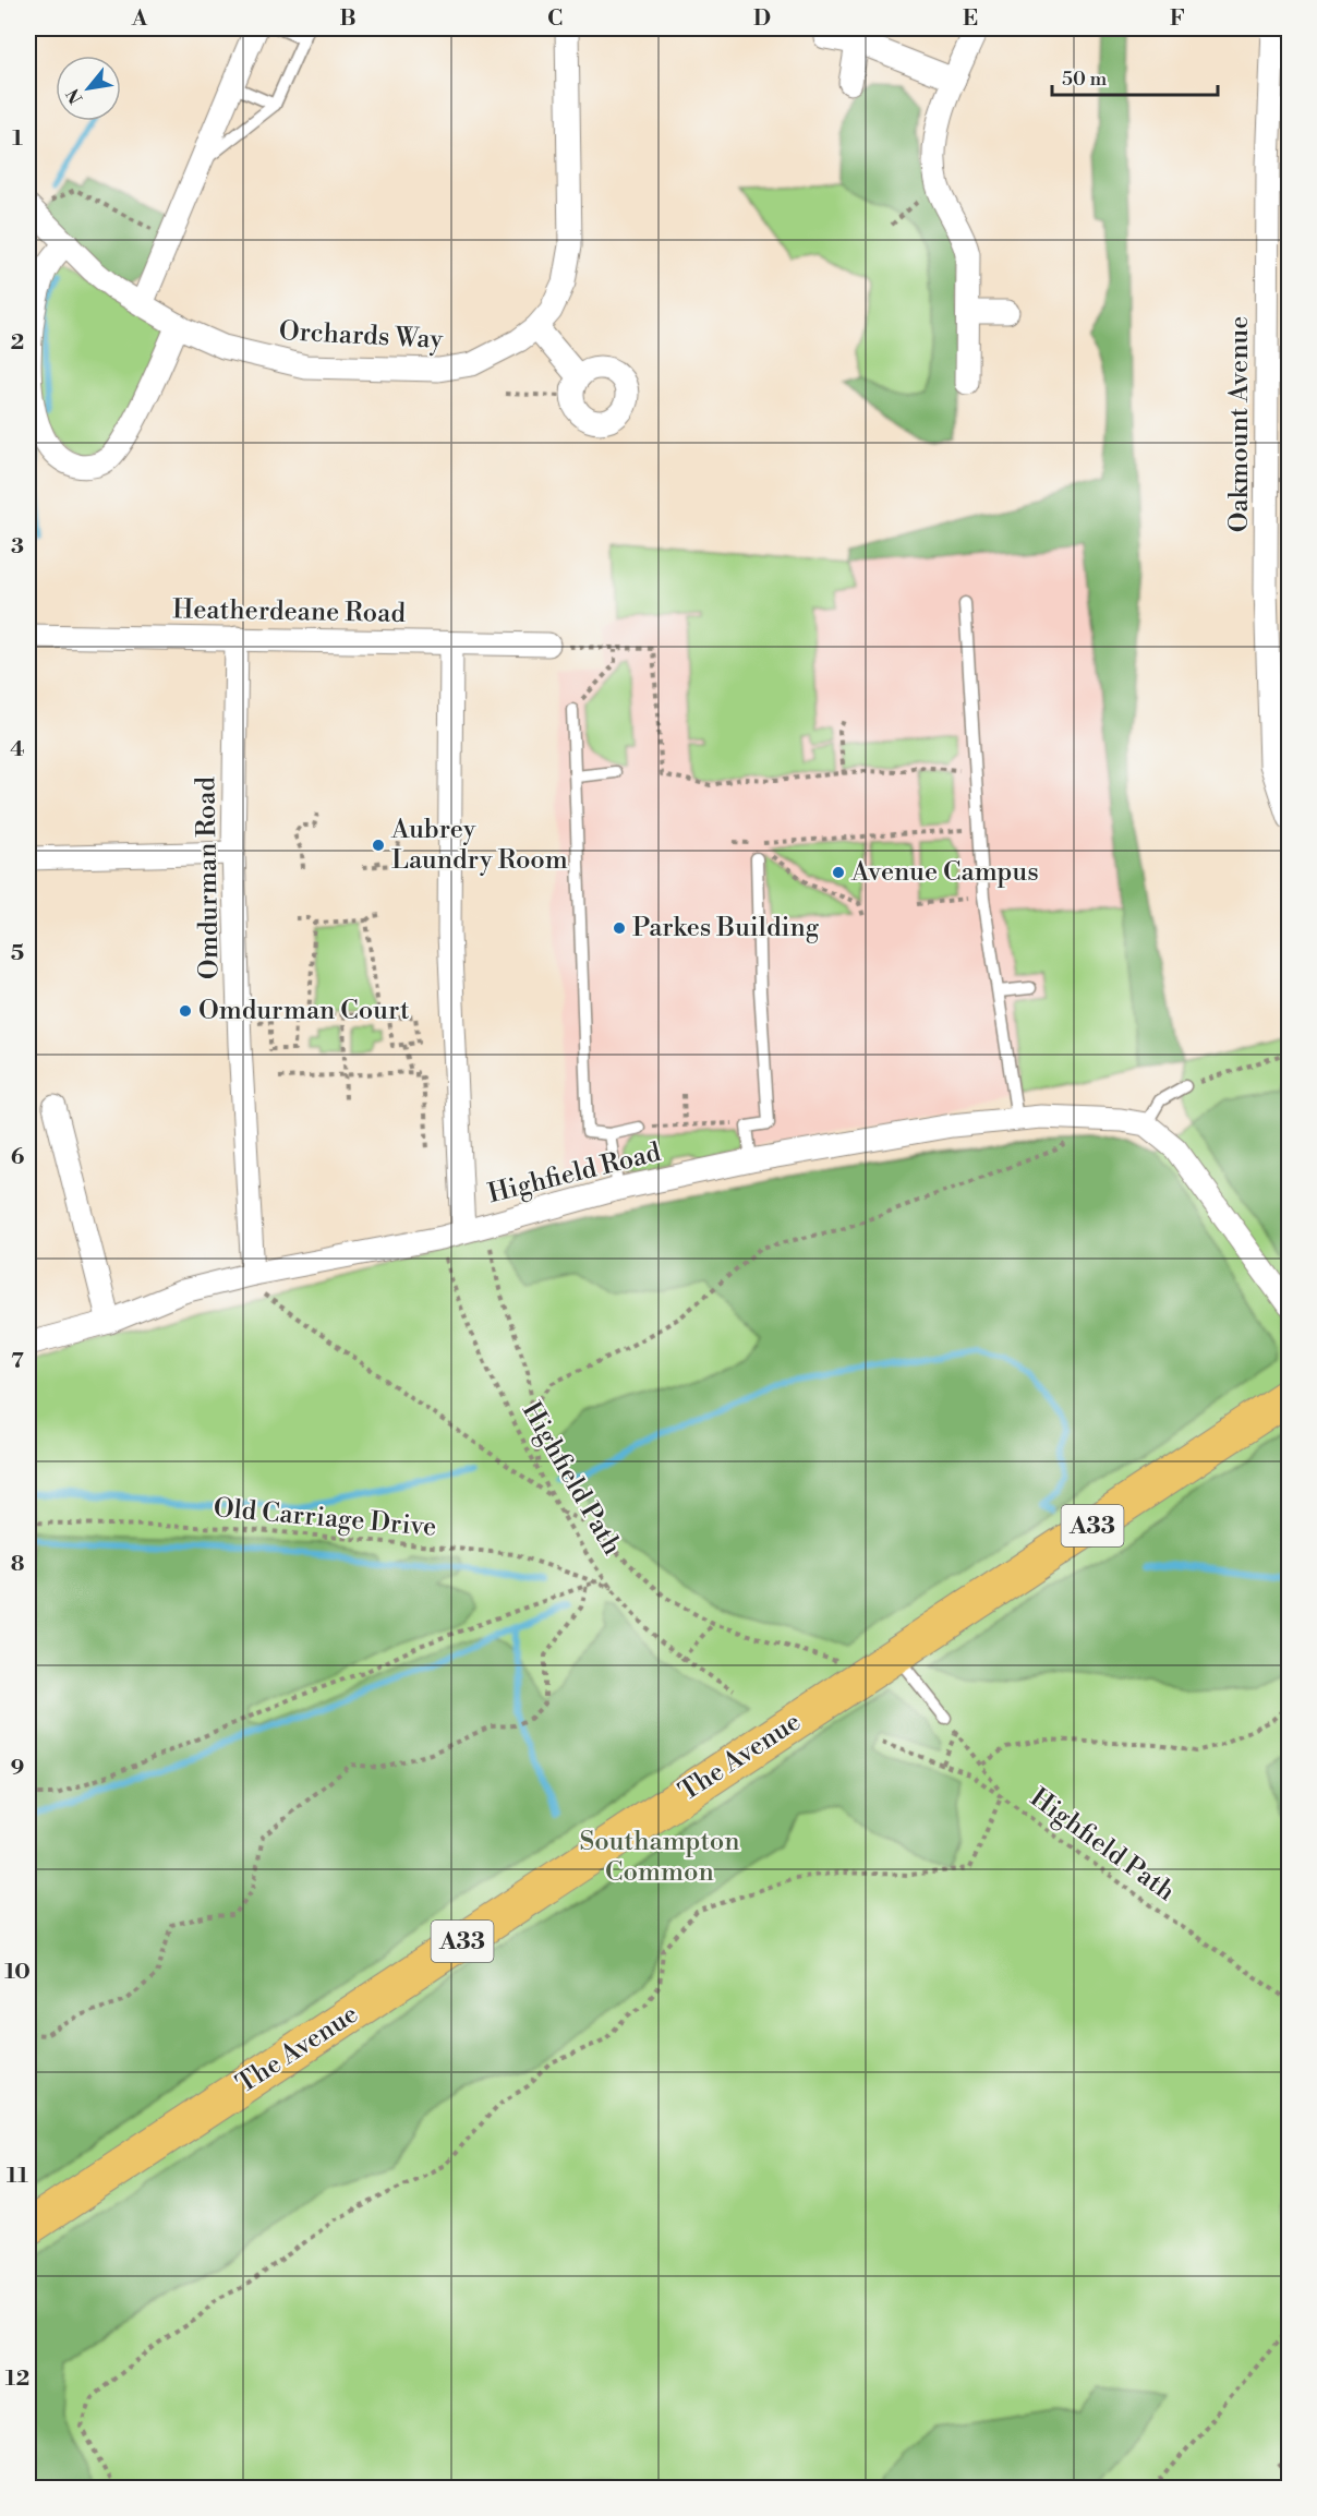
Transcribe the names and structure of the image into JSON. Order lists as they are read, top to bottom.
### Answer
{
  "streets": {
    "main road": ["A33", "The Avenue"],
    "street": [
      "Orchards Way",
      "Oakmount Avenue",
      "Heatherdeane Road",
      "Omdurman Road",
      "Highfield Road"
    ],
    "path": ["Highfield Path", "Old Carriage Drive"]
  },
  "crossings": [
    ["Heatherdeane Road", "Omdurman Road"],
    ["Omdurman Road", "Highfield Road"],
    ["Highfield Road", "Highfield Path"],
    ["Highfield Path", "Old Carriage Drive"]
  ],
  "parks": ["Southampton Common"],
  "places": [
    "Aubrey Laundry Room",
    "Avenue Campus",
    "Parkes Building",
    "Omdurman Court"
  ],
  "scale_bar": "50 m",
  "north": "bottom left",
  "grid": {
    "columns": [
      "A",
      "B",
      "C",
      "D",
      "E",
      "F"
    ],
    "rows": [
      "1",
      "2",
      "3",
      "4",
      "5",
      "6",
      "7",
      "8",
      "9",
      "10",
      "11",
      "12"
    ]
  }
}
